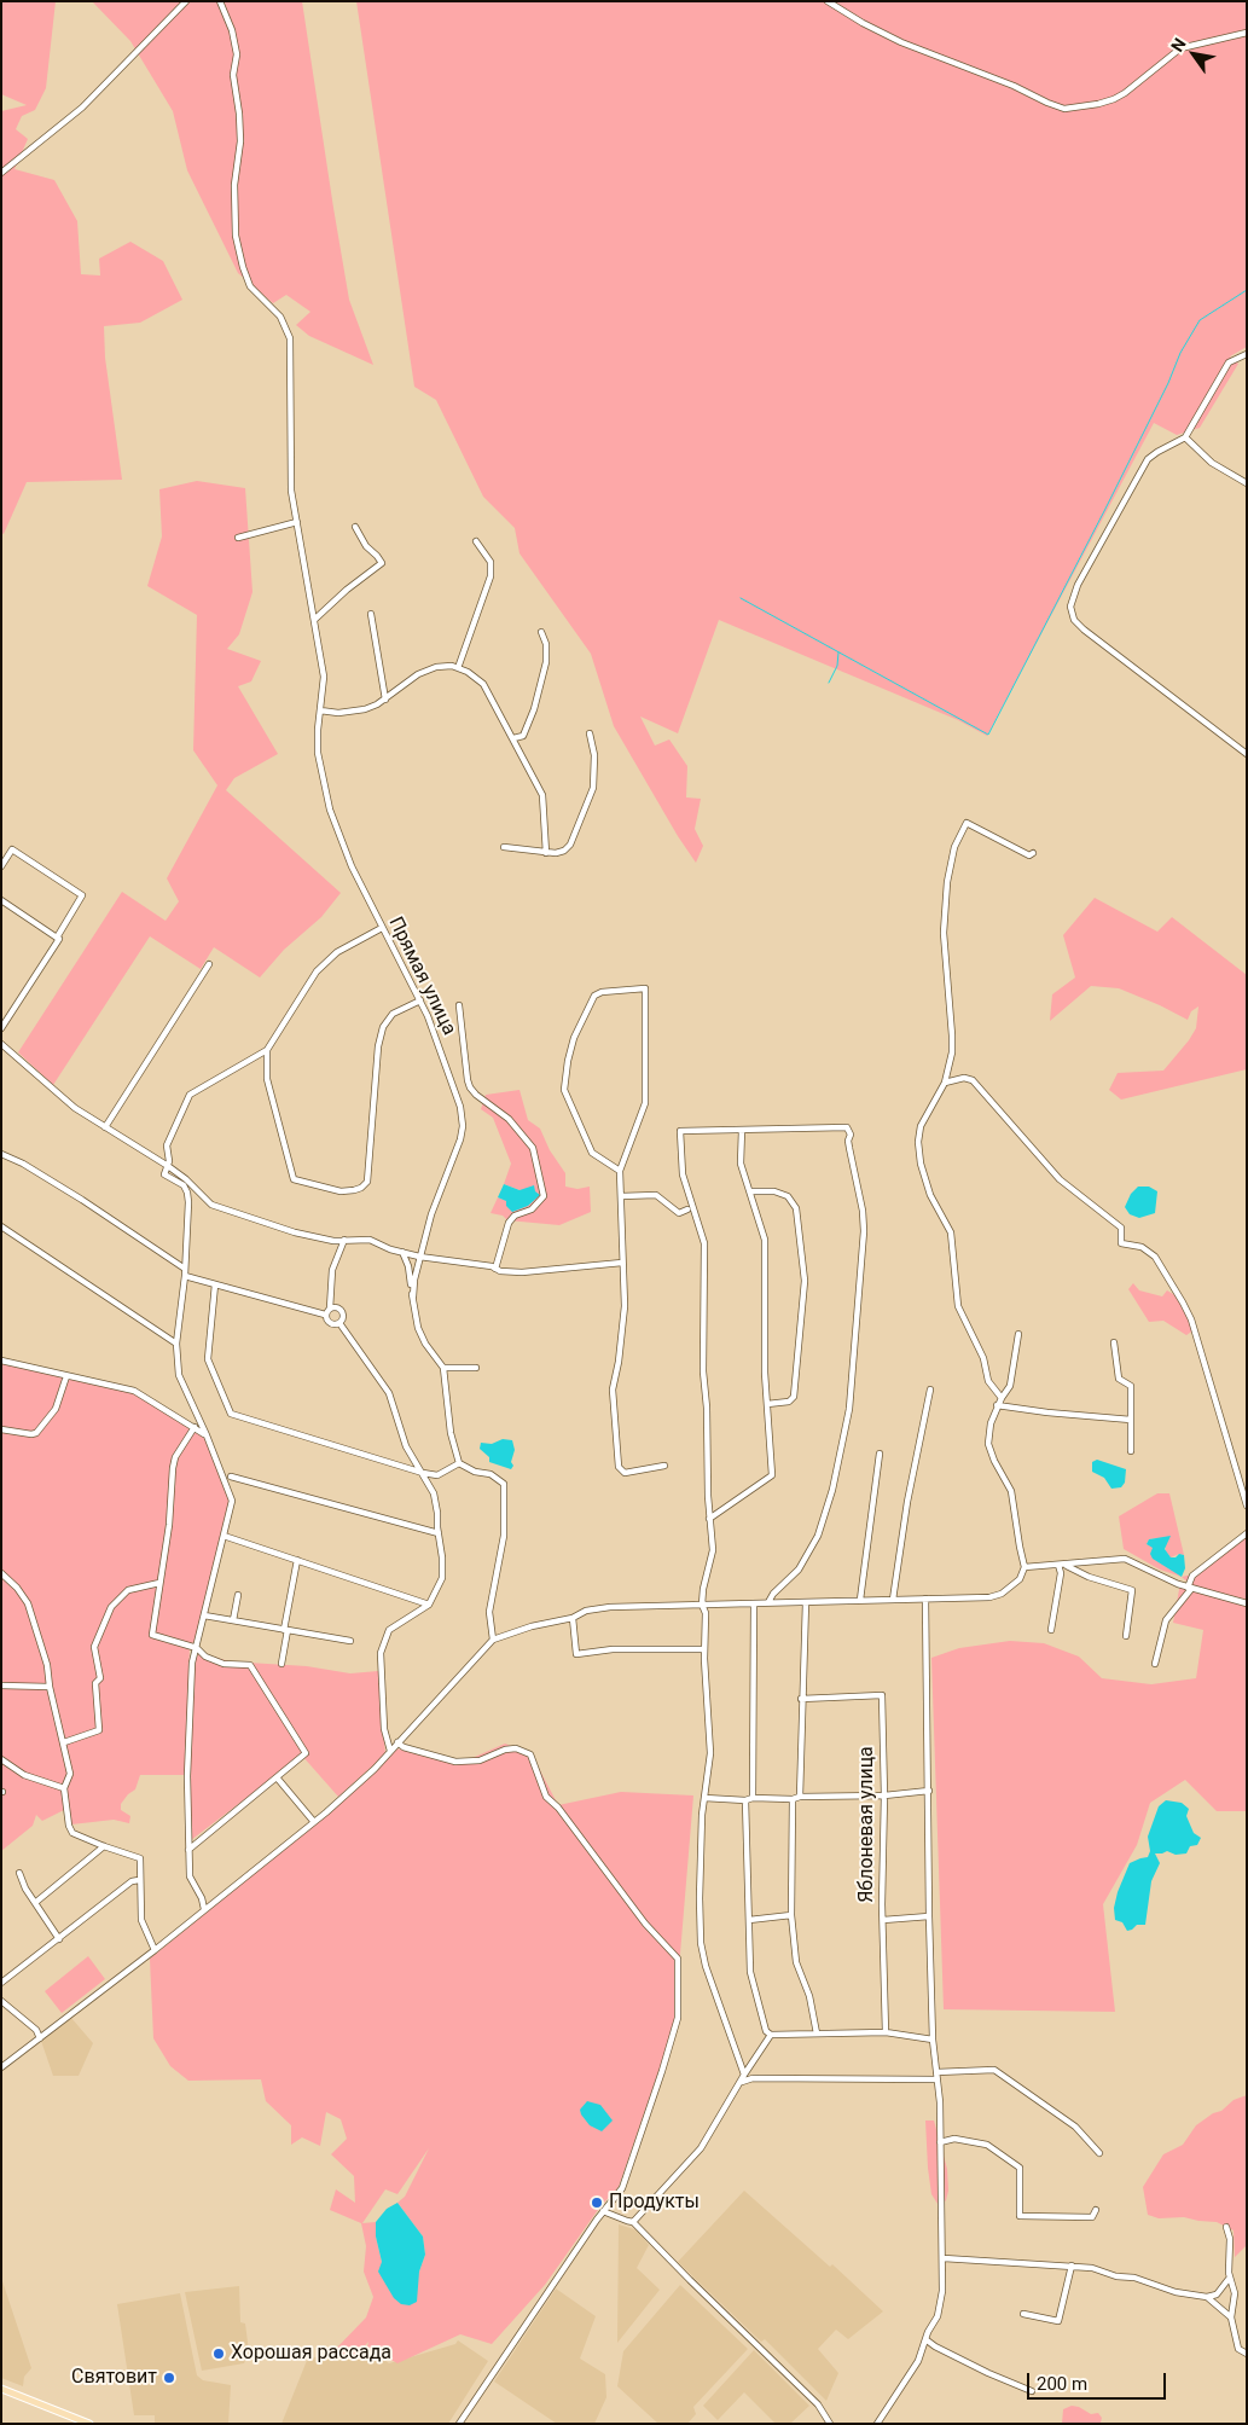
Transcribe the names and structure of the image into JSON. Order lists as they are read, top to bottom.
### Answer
{
  "streets": {
    "street": ["Прямая улица", "Яблоневая улица"]
  },
  "places": ["Продукты", "Хорошая рассада", "Святовит"],
  "scale_bar": "200 m",
  "north": "top left"
}
